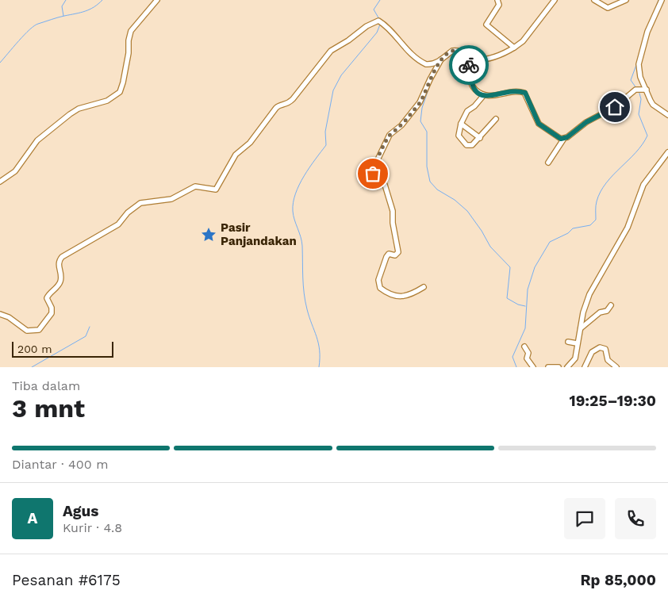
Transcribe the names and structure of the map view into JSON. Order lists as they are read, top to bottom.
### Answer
{
  "places": {
    "place": ["Pasir Panjandakan"]
  },
  "scale_bar": "200 m",
  "page": {
    "scale": "200 m",
    "heading": ["3 mnt", "Tiba dalam", "19:25–19:30"],
    "panel": [
      "Agus",
      "Kurir · 4.8",
      "Pesanan #6175",
      "Rp 85,000"
    ],
    "bar": "Diantar · 400 m",
    "round": "A"
  }
}
